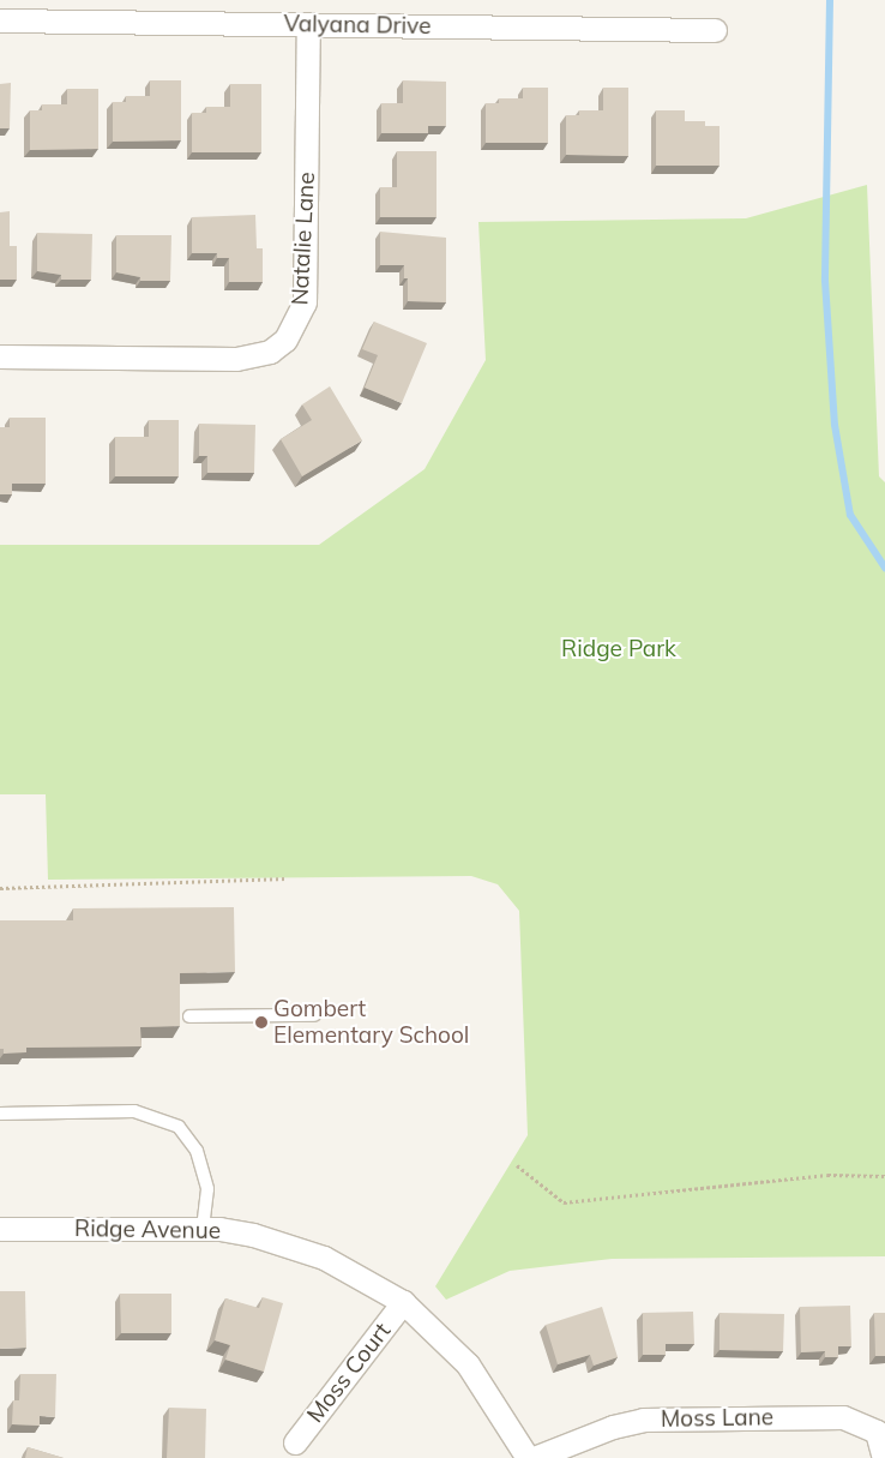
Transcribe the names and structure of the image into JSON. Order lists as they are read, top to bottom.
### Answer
{
  "streets": {
    "street": [
      "Valyana Drive",
      "Natalie Lane",
      "Ridge Avenue",
      "Moss Court",
      "Moss Lane"
    ]
  },
  "crossings": [
    ["Valyana Drive", "Natalie Lane"],
    ["Ridge Avenue", "Moss Court"]
  ],
  "parks": ["Ridge Park"],
  "places": ["Gombert Elementary School"]
}
